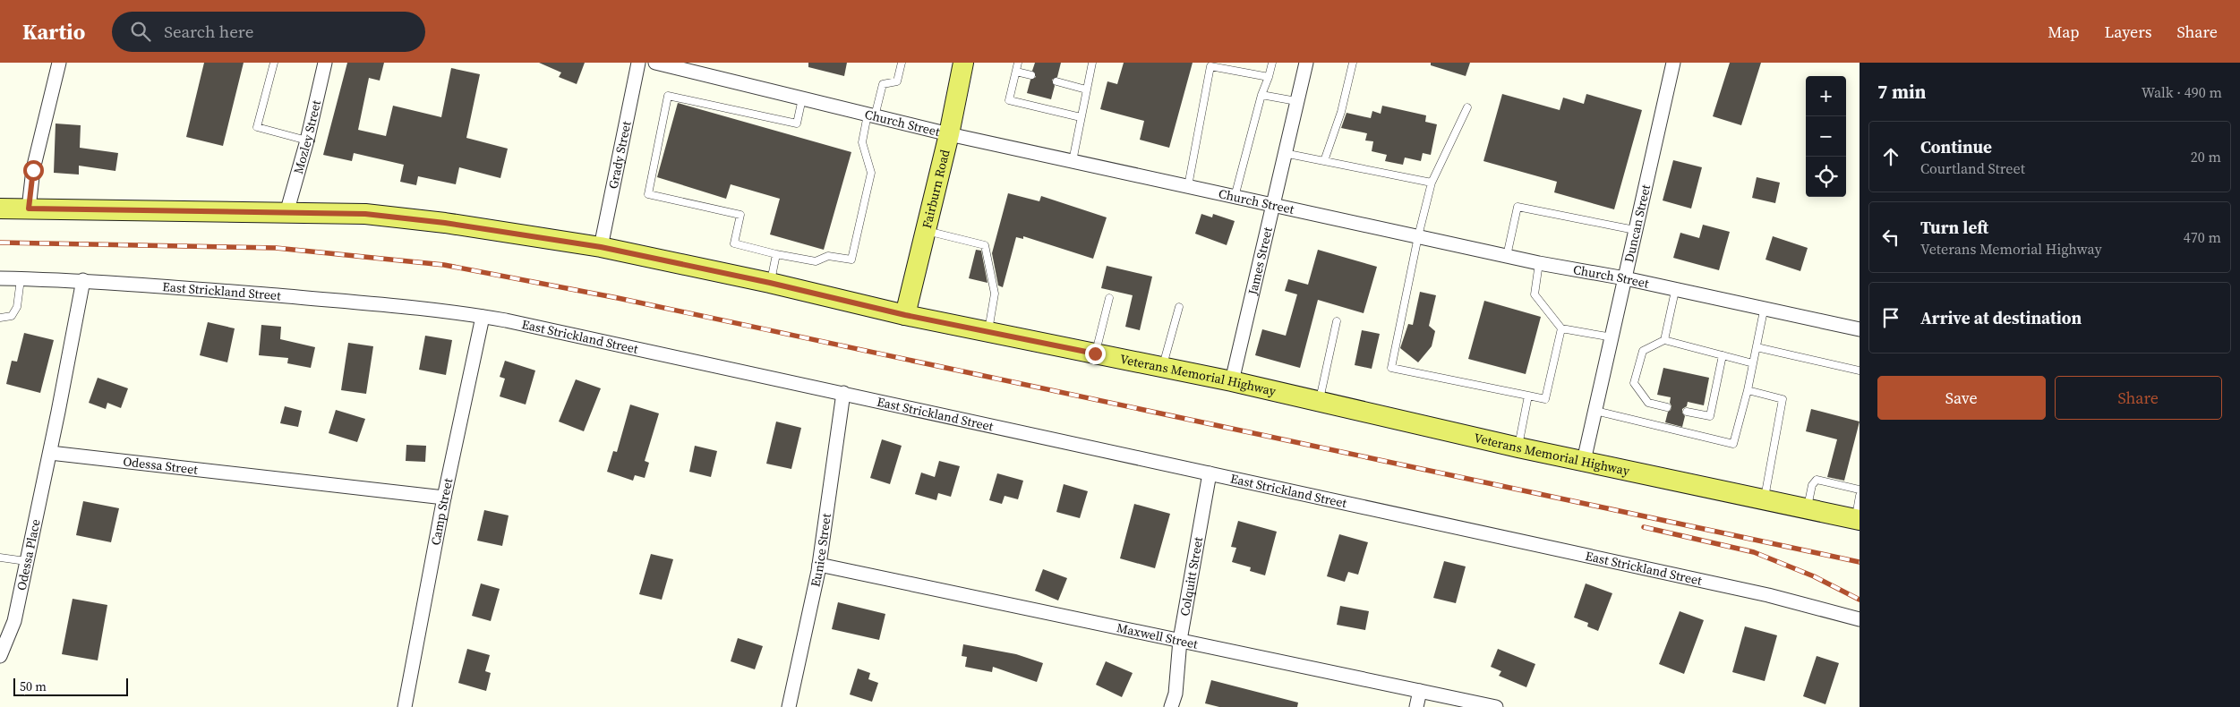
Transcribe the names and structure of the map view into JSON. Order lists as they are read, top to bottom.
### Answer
{
  "streets": {
    "main road": ["Fairburn Road", "Veterans Memorial Highway"],
    "street": [
      "Church Street",
      "Mozley Street",
      "Grady Street",
      "Duncan Street",
      "James Street",
      "East Strickland Street",
      "Odessa Street",
      "Camp Street",
      "Eunice Street",
      "Odessa Place",
      "Colquitt Street",
      "Maxwell Street"
    ]
  },
  "crossings": [
    ["Church Street", "Fairburn Road"],
    ["Church Street", "Duncan Street"],
    ["Church Street", "James Street"],
    ["Mozley Street", "Veterans Memorial Highway"],
    ["Grady Street", "Veterans Memorial Highway"],
    ["Fairburn Road", "Veterans Memorial Highway"],
    ["Duncan Street", "Veterans Memorial Highway"],
    ["James Street", "Veterans Memorial Highway"],
    ["East Strickland Street", "Camp Street"],
    ["East Strickland Street", "Eunice Street"],
    ["East Strickland Street", "Colquitt Street"],
    ["Odessa Street", "Camp Street"],
    ["Odessa Street", "Odessa Place"],
    ["Eunice Street", "Maxwell Street"],
    ["Colquitt Street", "Maxwell Street"]
  ],
  "scale_bar": "50 m",
  "page": {
    "header": "Kartio",
    "search": "Search here",
    "nav": ["Map", "Layers", "Share"],
    "heading": ["7 min", "Walk · 490 m"],
    "map_buttons": ["+", "−"],
    "list": [
      ["Continue", "Courtland Street", "20 m"],
      ["Turn left", "Veterans Memorial Highway", "470 m"],
      "Arrive at destination"
    ],
    "buttons": ["Save", "Share"],
    "scale": "50 m"
  }
}
